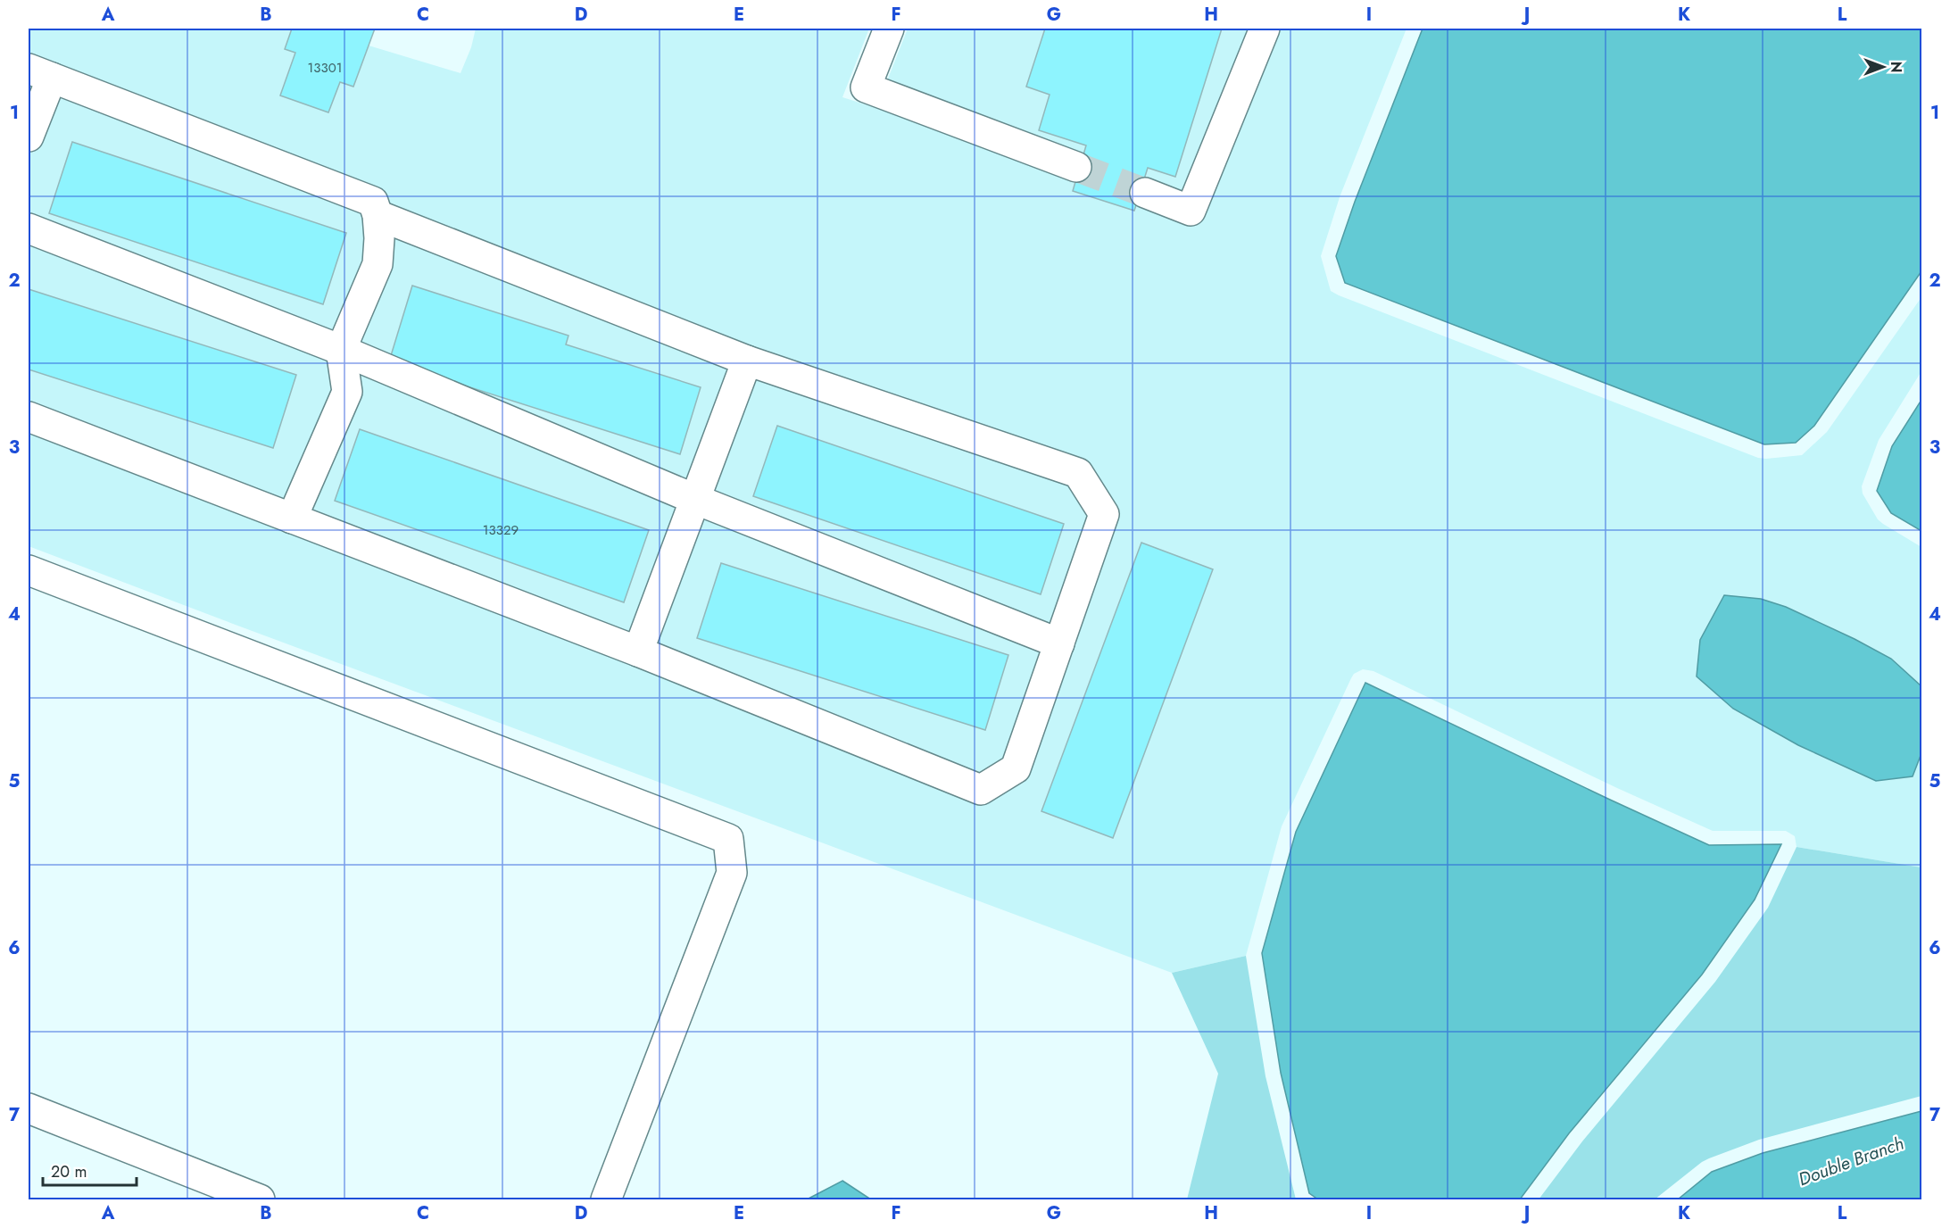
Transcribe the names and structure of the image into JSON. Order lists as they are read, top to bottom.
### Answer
{
  "water": ["Double Branch"],
  "house_numbers": ["13301", "13329"],
  "scale_bar": "20 m",
  "north": "right",
  "grid": {
    "columns": [
      "A",
      "B",
      "C",
      "D",
      "E",
      "F",
      "G",
      "H",
      "I",
      "J",
      "K",
      "L"
    ],
    "rows": [
      "1",
      "2",
      "3",
      "4",
      "5",
      "6",
      "7"
    ]
  }
}
